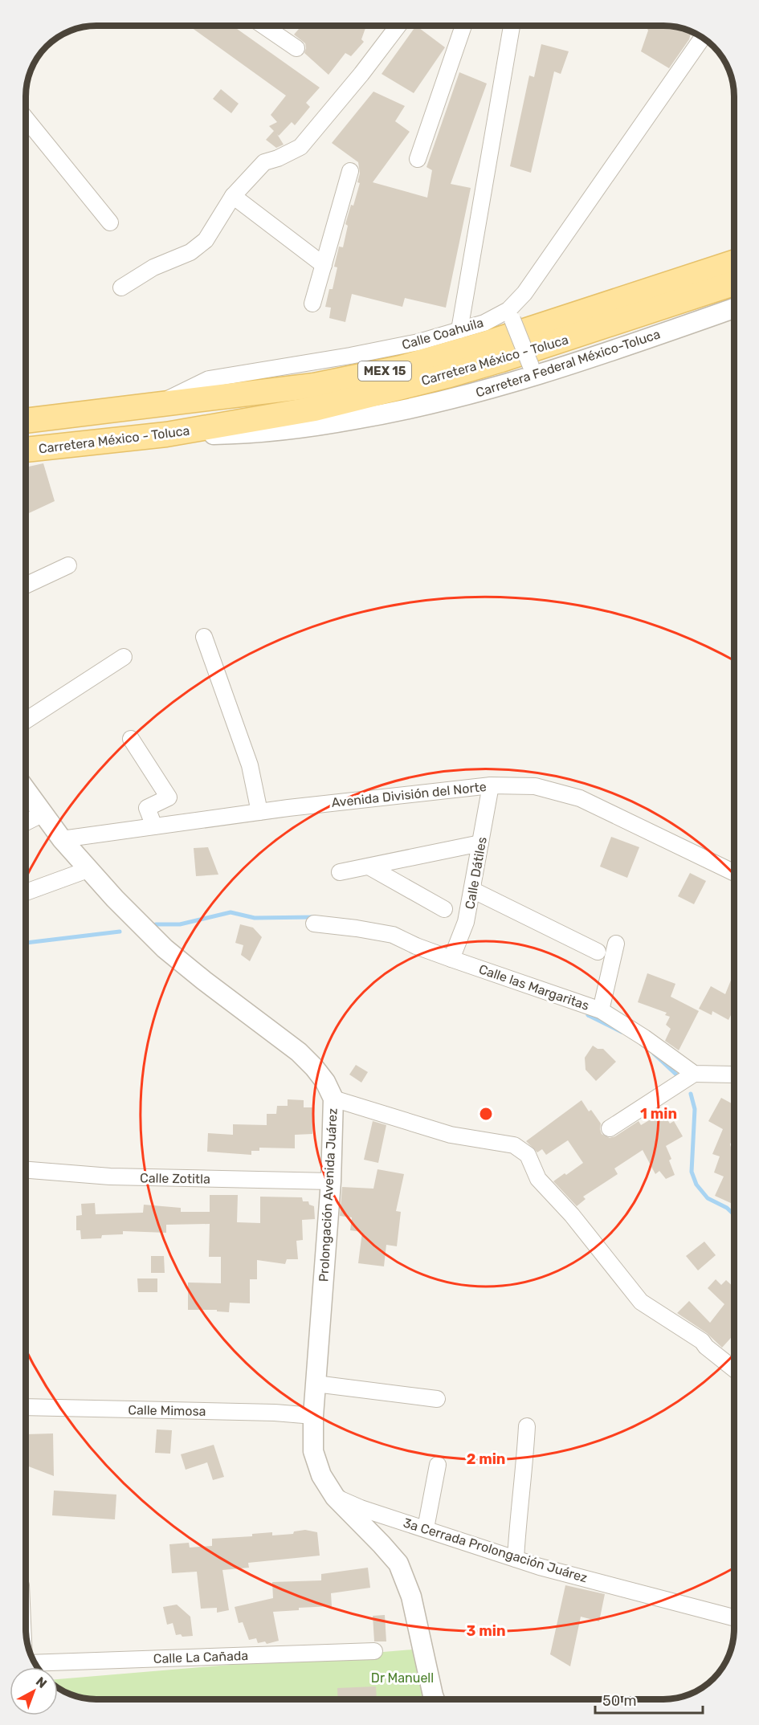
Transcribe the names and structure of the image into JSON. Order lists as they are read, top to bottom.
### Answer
{
  "streets": {
    "main road": ["Carretera México - Toluca", "MEX 15"],
    "street": [
      "Calle Coahuila",
      "Carretera Federal México-Toluca",
      "Avenida División del Norte",
      "Calle Dátiles",
      "Calle las Margaritas",
      "Calle Zotitla",
      "Prolongación Avenida Juárez",
      "Calle Mimosa",
      "3a Cerrada Prolongación Juárez",
      "Calle La Cañada"
    ]
  },
  "crossings": [
    ["Calle Coahuila", "Carretera México - Toluca"],
    ["Carretera México - Toluca", "Carretera Federal México-Toluca"],
    ["Avenida División del Norte", "Calle Dátiles"],
    ["Avenida División del Norte", "Prolongación Avenida Juárez"],
    ["Calle Dátiles", "Calle las Margaritas"],
    ["Calle Zotitla", "Prolongación Avenida Juárez"],
    ["Prolongación Avenida Juárez", "Calle Mimosa"],
    ["Prolongación Avenida Juárez", "3a Cerrada Prolongación Juárez"]
  ],
  "parks": ["Dr Manuell"],
  "scale_bar": "50 m",
  "north": "top right",
  "rings": ["1 min", "2 min", "3 min"]
}
